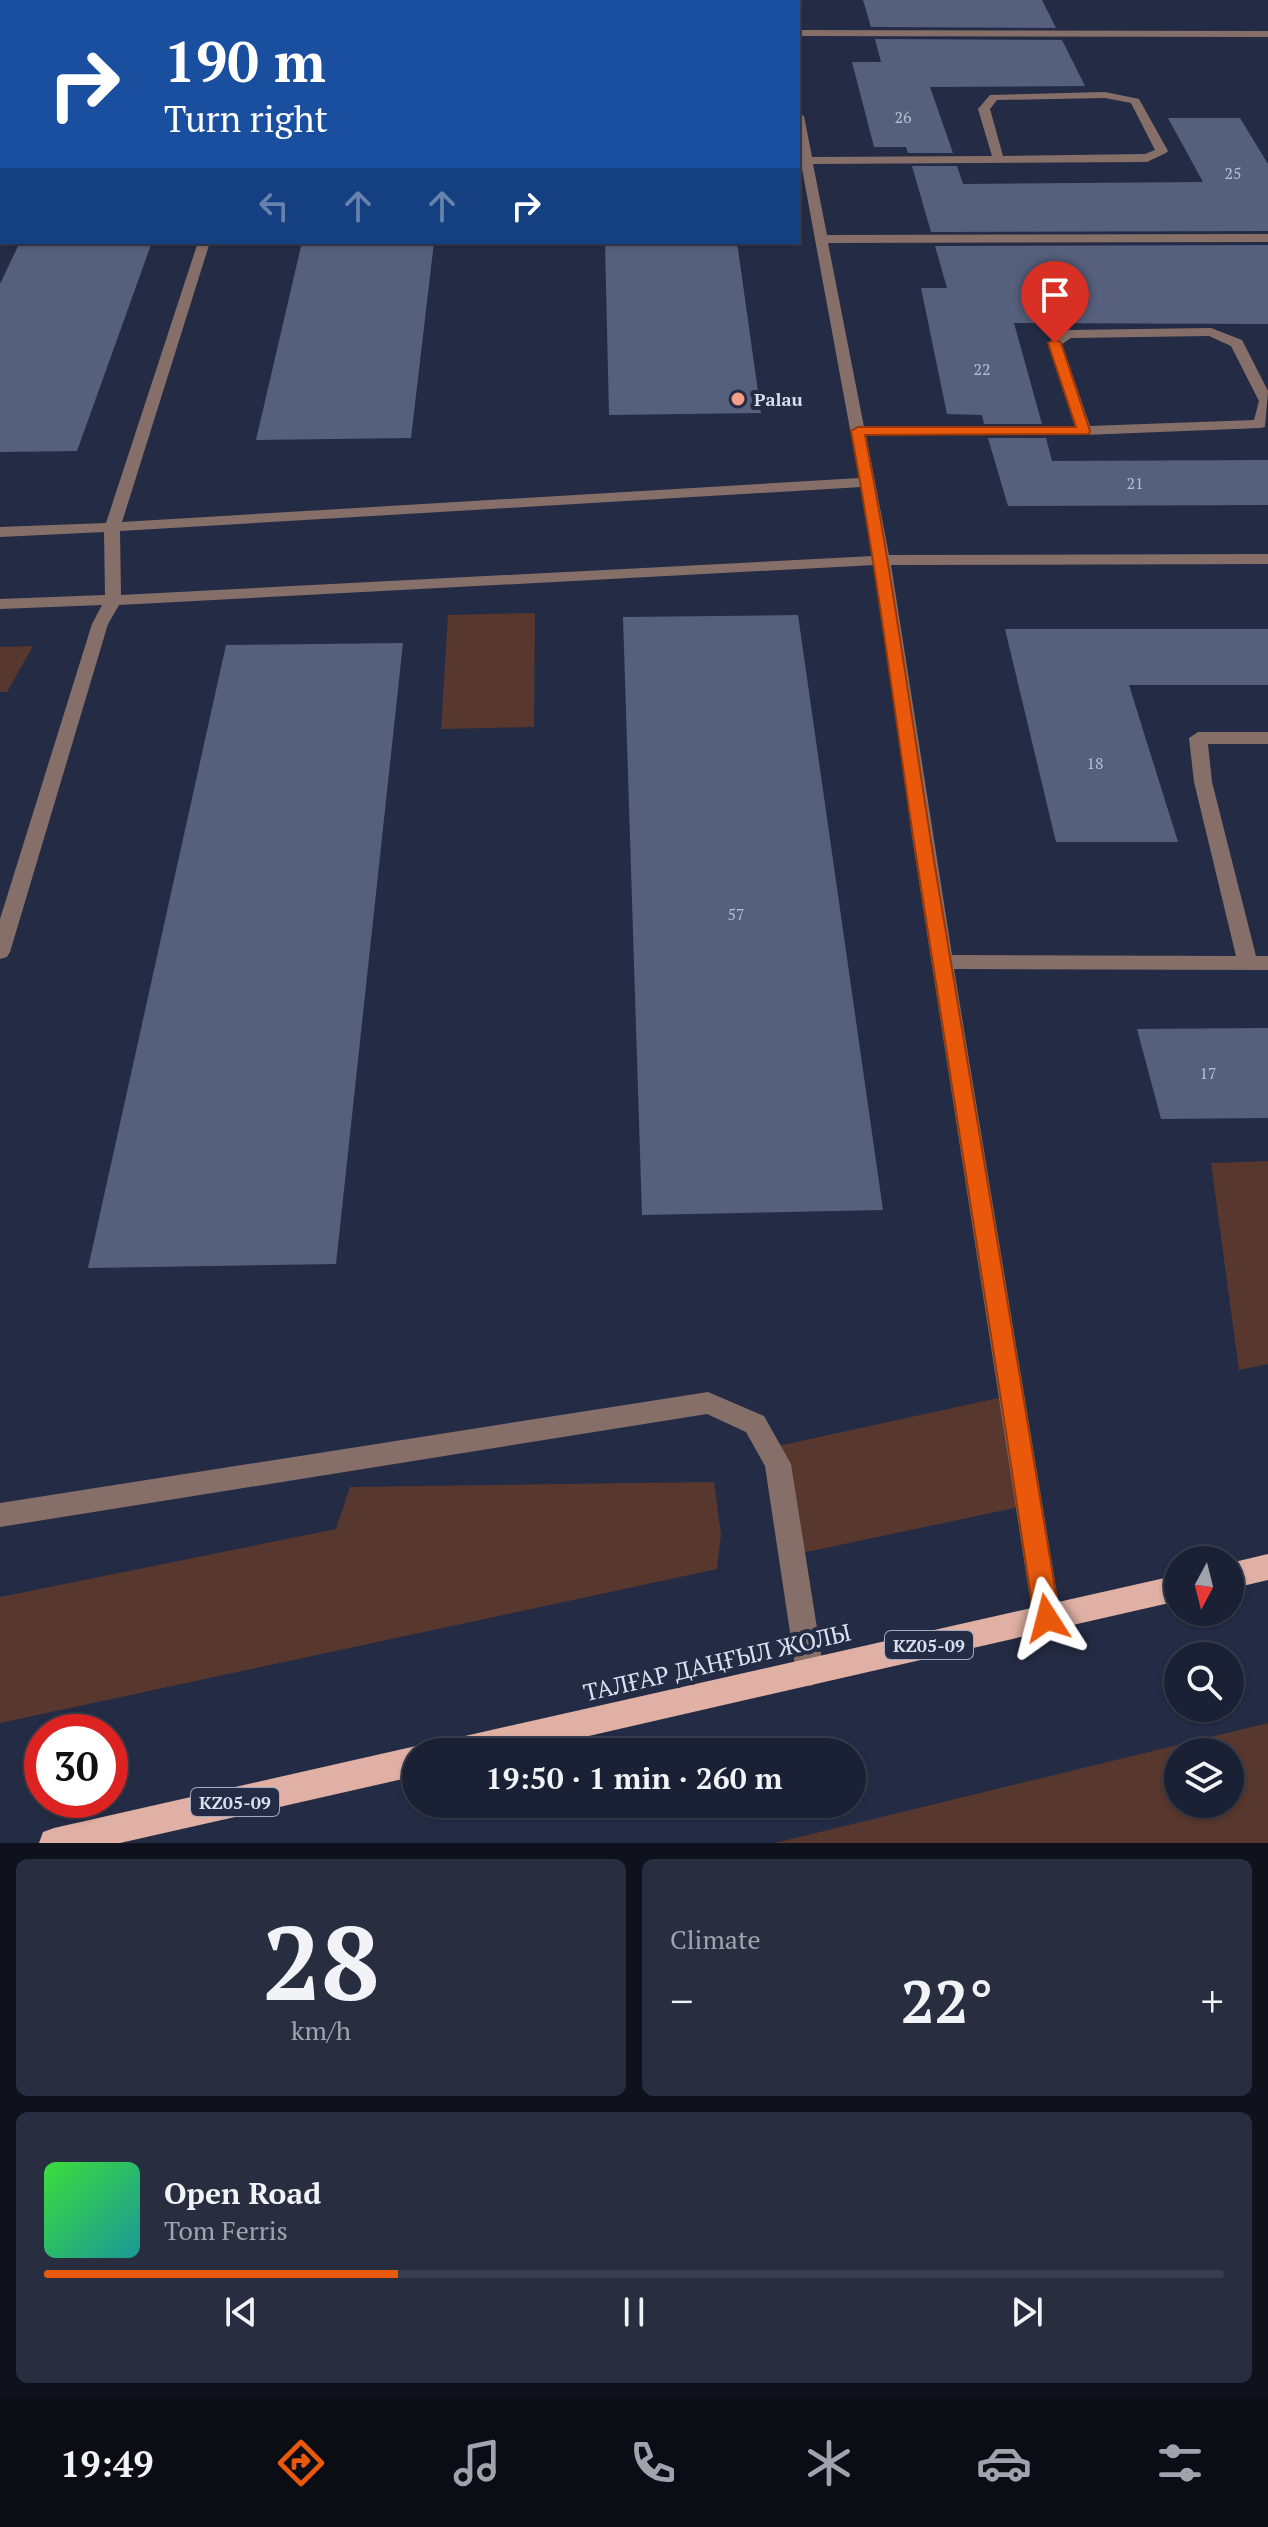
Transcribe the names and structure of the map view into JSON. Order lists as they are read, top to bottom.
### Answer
{
  "streets": {
    "main road": ["KZ05-09", "ТАЛҒАР ДАҢҒЫЛ ЖОЛЫ"]
  },
  "places": ["Palau"],
  "house_numbers": [
    "26",
    "25",
    "22",
    "21",
    "18",
    "57",
    "17"
  ],
  "north": "bottom",
  "page": {
    "turn": ["190 m", "Turn right"],
    "limit": "30",
    "trip": "19:50 · 1 min · 260 m",
    "tile": [
      ["28", "km/h"],
      "Climate"
    ],
    "heat": ["−", "22°", "+"],
    "song": ["Open Road", "Tom Ferris"],
    "tabs": "19:49"
  }
}
